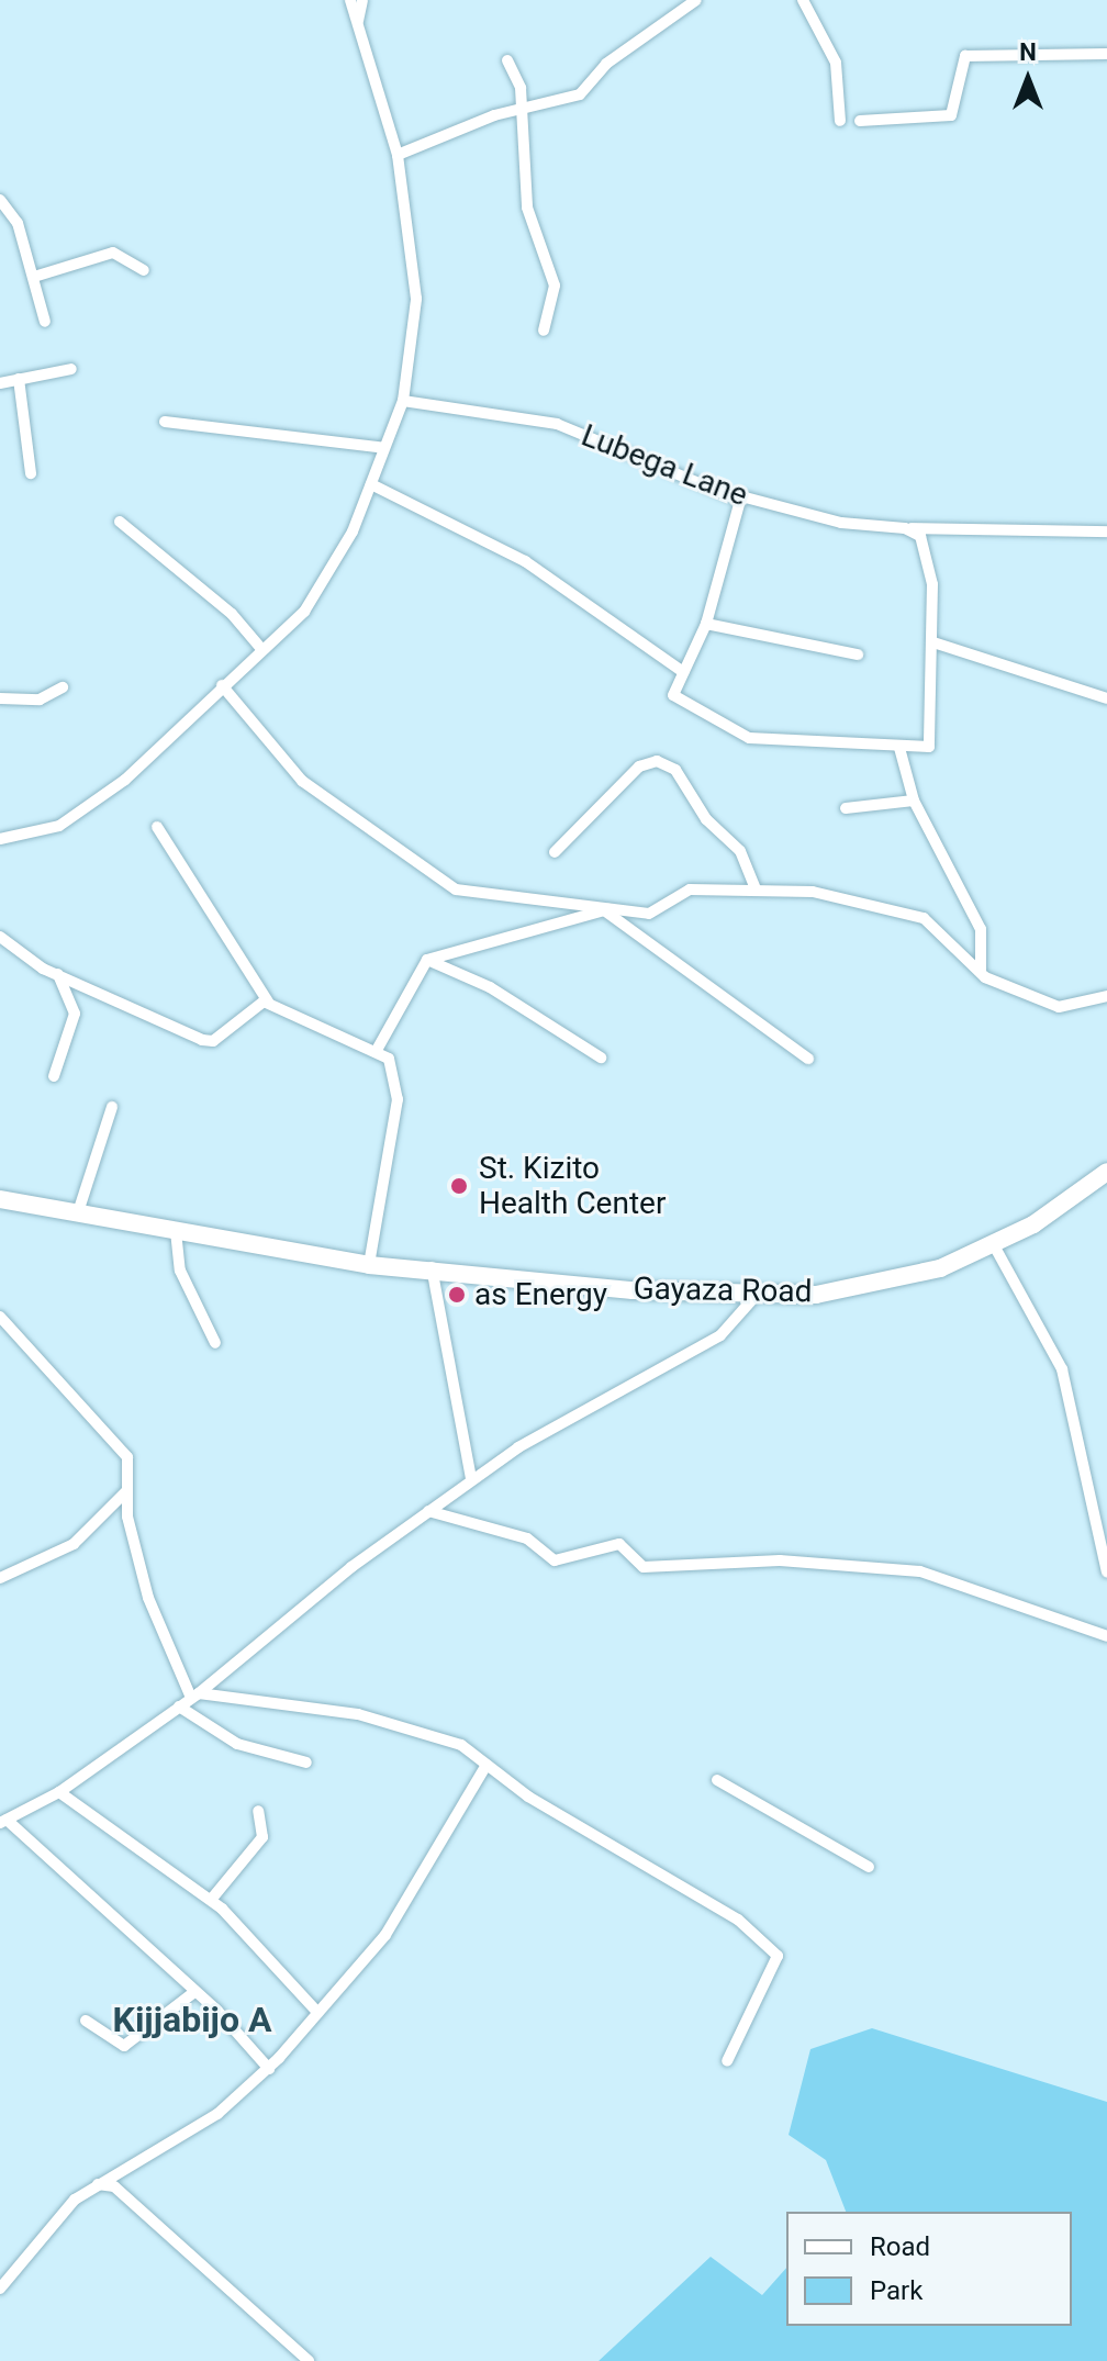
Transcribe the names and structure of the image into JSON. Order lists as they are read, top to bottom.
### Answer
{
  "streets": {
    "main road": ["Gayaza Road"],
    "street": ["Lubega Lane"]
  },
  "districts": ["Kijjabijo A"],
  "places": ["St. Kizito Health Center", "as Energy"],
  "legend": ["Road", "Park"],
  "north": "top"
}
